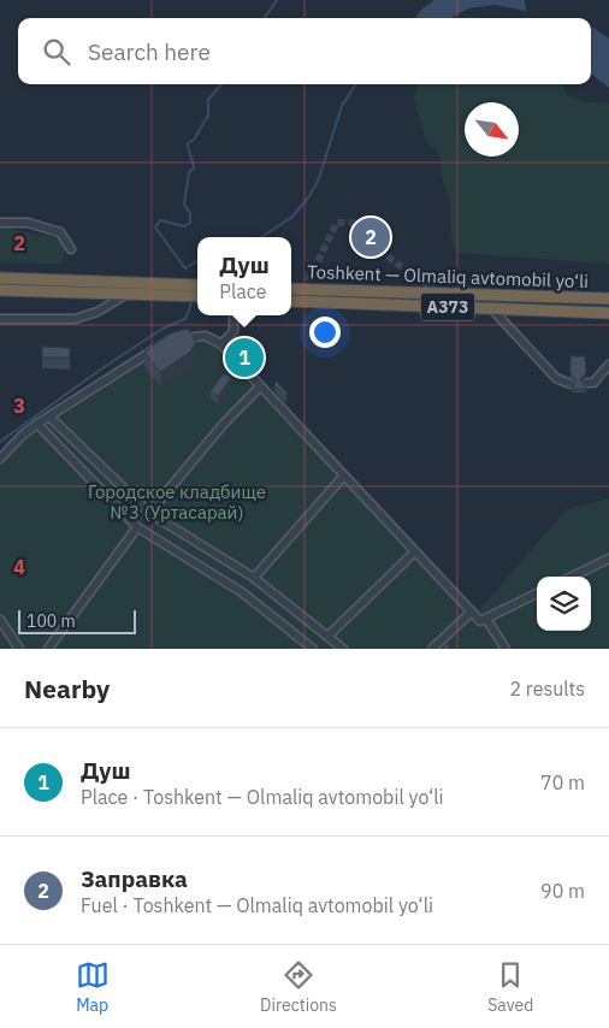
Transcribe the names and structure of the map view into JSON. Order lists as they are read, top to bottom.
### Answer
{
  "streets": {
    "highway": ["Toshkent — Olmaliq avtomobil yo‘li", "A373"]
  },
  "parks": ["Городское кладбище №3 (Уртасарай)"],
  "scale_bar": "100 m",
  "north": "bottom right",
  "page": {
    "search": "Search here",
    "pins": ["2", "1"],
    "popup": ["Душ", "Place"],
    "scale": "100 m",
    "heading": ["Nearby", "2 results"],
    "list": [
      {
        "mark": "1",
        "name": "Душ",
        "note": "Place · Toshkent — Olmaliq avtomobil yo‘li",
        "value": "70 m"
      },
      {
        "mark": "2",
        "name": "Заправка",
        "note": "Fuel · Toshkent — Olmaliq avtomobil yo‘li",
        "value": "90 m"
      }
    ],
    "nav": ["Map", "Directions", "Saved"]
  },
  "grid": {
    "rows": ["2", "3", "4"]
  }
}
